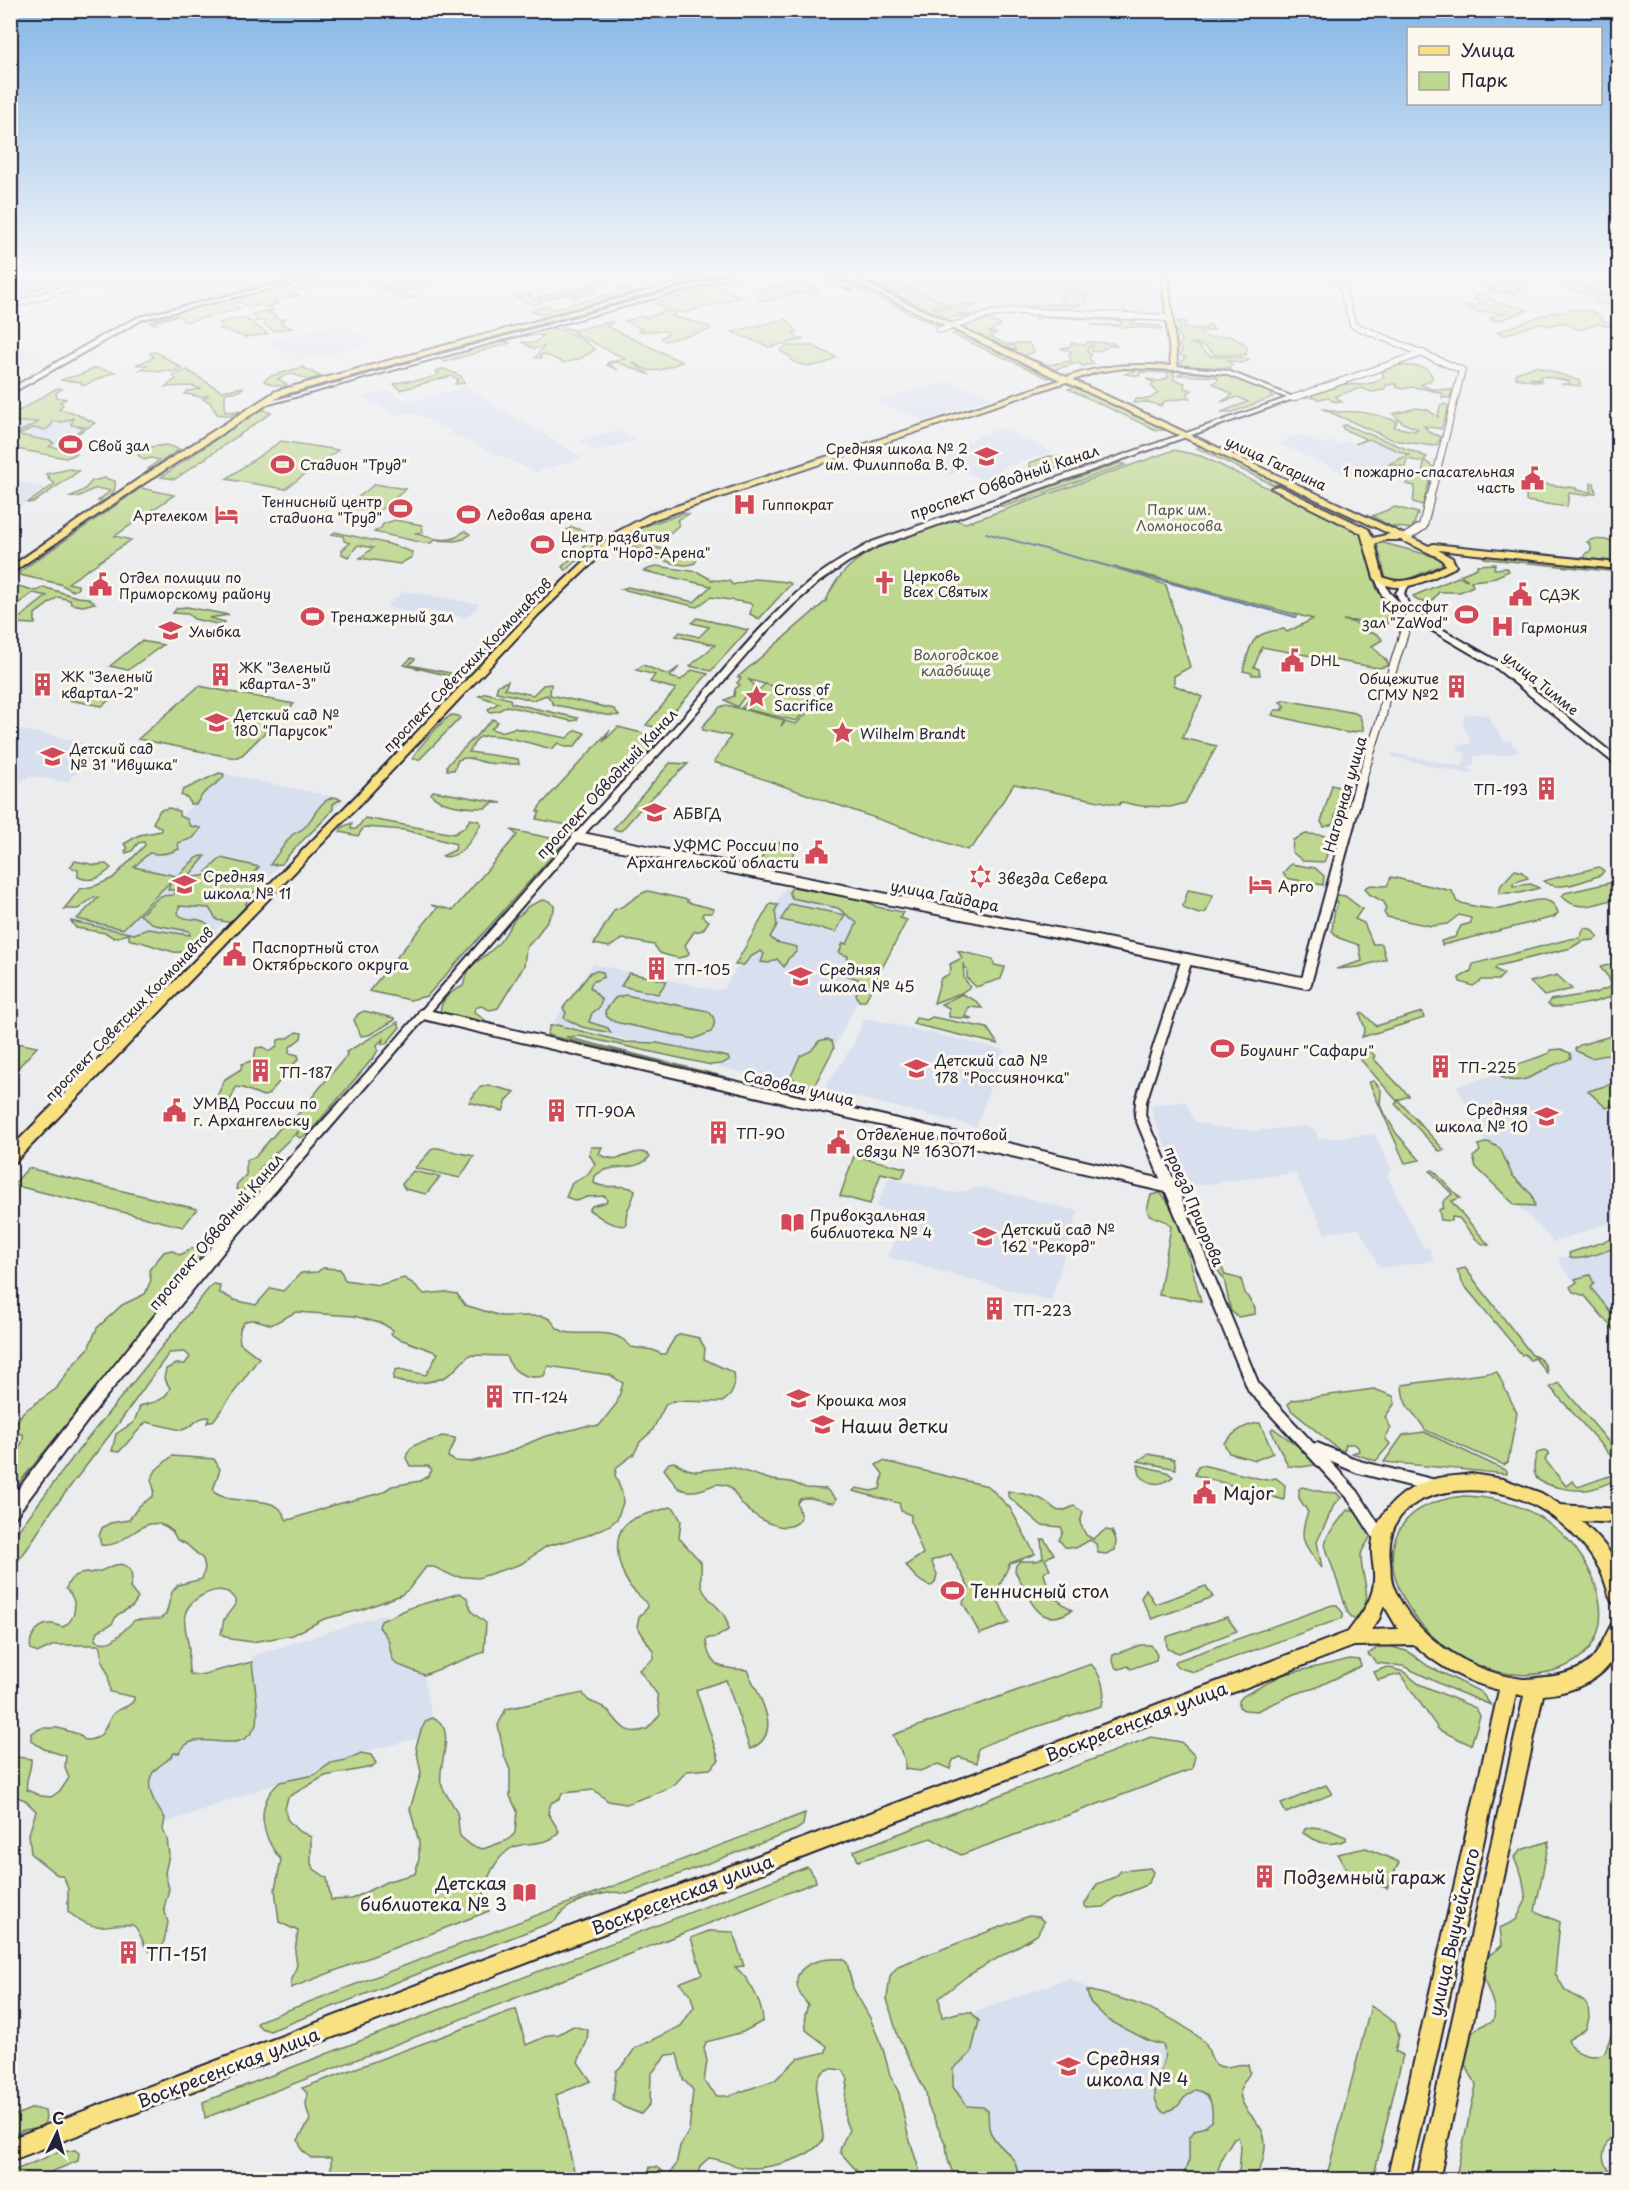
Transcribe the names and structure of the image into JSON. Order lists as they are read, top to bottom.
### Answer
{
  "streets": {
    "main road": [
      "улица Гагарина",
      "проспект Обводный Канал",
      "проспект Советских Космонавтов",
      "улица Тимме",
      "Воскресенская улица",
      "улица Выучейского"
    ],
    "street": [
      "Нагорная улица",
      "улица Гайдара",
      "Садовая улица",
      "проезд Приорова"
    ]
  },
  "crossings": [
    ["улица Гагарина", "проспект Обводный Канал"],
    ["улица Гагарина", "проспект Советских Космонавтов"],
    ["проспект Обводный Канал", "улица Гайдара"],
    ["проспект Обводный Канал", "Садовая улица"],
    ["улица Тимме", "Нагорная улица"],
    ["Нагорная улица", "улица Гайдара"],
    ["улица Гайдара", "проезд Приорова"],
    ["Садовая улица", "проезд Приорова"]
  ],
  "parks": ["Парк им. Ломоносова", "Вологодское кладбище"],
  "places": {
    "sports": [
      "Свой зал",
      "Стадион \"Труд\"",
      "Теннисный центр стадиона \"Труд\"",
      "Ледовая арена",
      "Центр развития спорта \"Норд-Арена\"",
      "Кроссфит зал \"ZaWod\"",
      "Тренажерный зал",
      "Боулинг \"Сафари\"",
      "Теннисный стол"
    ],
    "school or university": [
      "Средняя школа № 2 им. Филиппова В. Ф.",
      "Улыбка",
      "Детский сад № 180 \"Парусок\"",
      "Детский сад № 31 \"Ивушка\"",
      "АБВГД",
      "Средняя школа № 11",
      "Средняя школа № 45",
      "Детский сад № 178 \"Россияночка\"",
      "Средняя школа № 10",
      "Детский сад № 162 \"Рекорд\"",
      "Крошка моя",
      "Наши детки",
      "Средняя школа № 4"
    ],
    "public building": [
      "1 пожарно-спасательная часть",
      "Отдел полиции по Приморскому району",
      "СДЭК",
      "DHL",
      "УФМС России по Архангельской области",
      "Паспортный стол Октябрьского округа",
      "УМВД России по г. Архангельску",
      "Отделение почтовой связи № 163071",
      "Major"
    ],
    "hospital": ["Гиппократ", "Гармония"],
    "hotel": ["Артелеком", "Арго"],
    "church": ["Церковь Всех Святых"],
    "building": [
      "ЖК \"Зеленый квартал-3\"",
      "ЖК \"Зеленый квартал-2\"",
      "Общежитие СГМУ №2",
      "ТП-193",
      "ТП-105",
      "ТП-225",
      "ТП-187",
      "ТП-90А",
      "ТП-90",
      "ТП-223",
      "ТП-124",
      "Подземный гараж",
      "ТП-151"
    ],
    "place": ["Cross of Sacrifice", "Wilhelm Brandt"],
    "synagogue": ["Звезда Севера"],
    "library": ["Привокзальная библиотека № 4", "Детская библиотека № 3"]
  },
  "legend": ["Улица", "Парк"],
  "north": "top"
}
